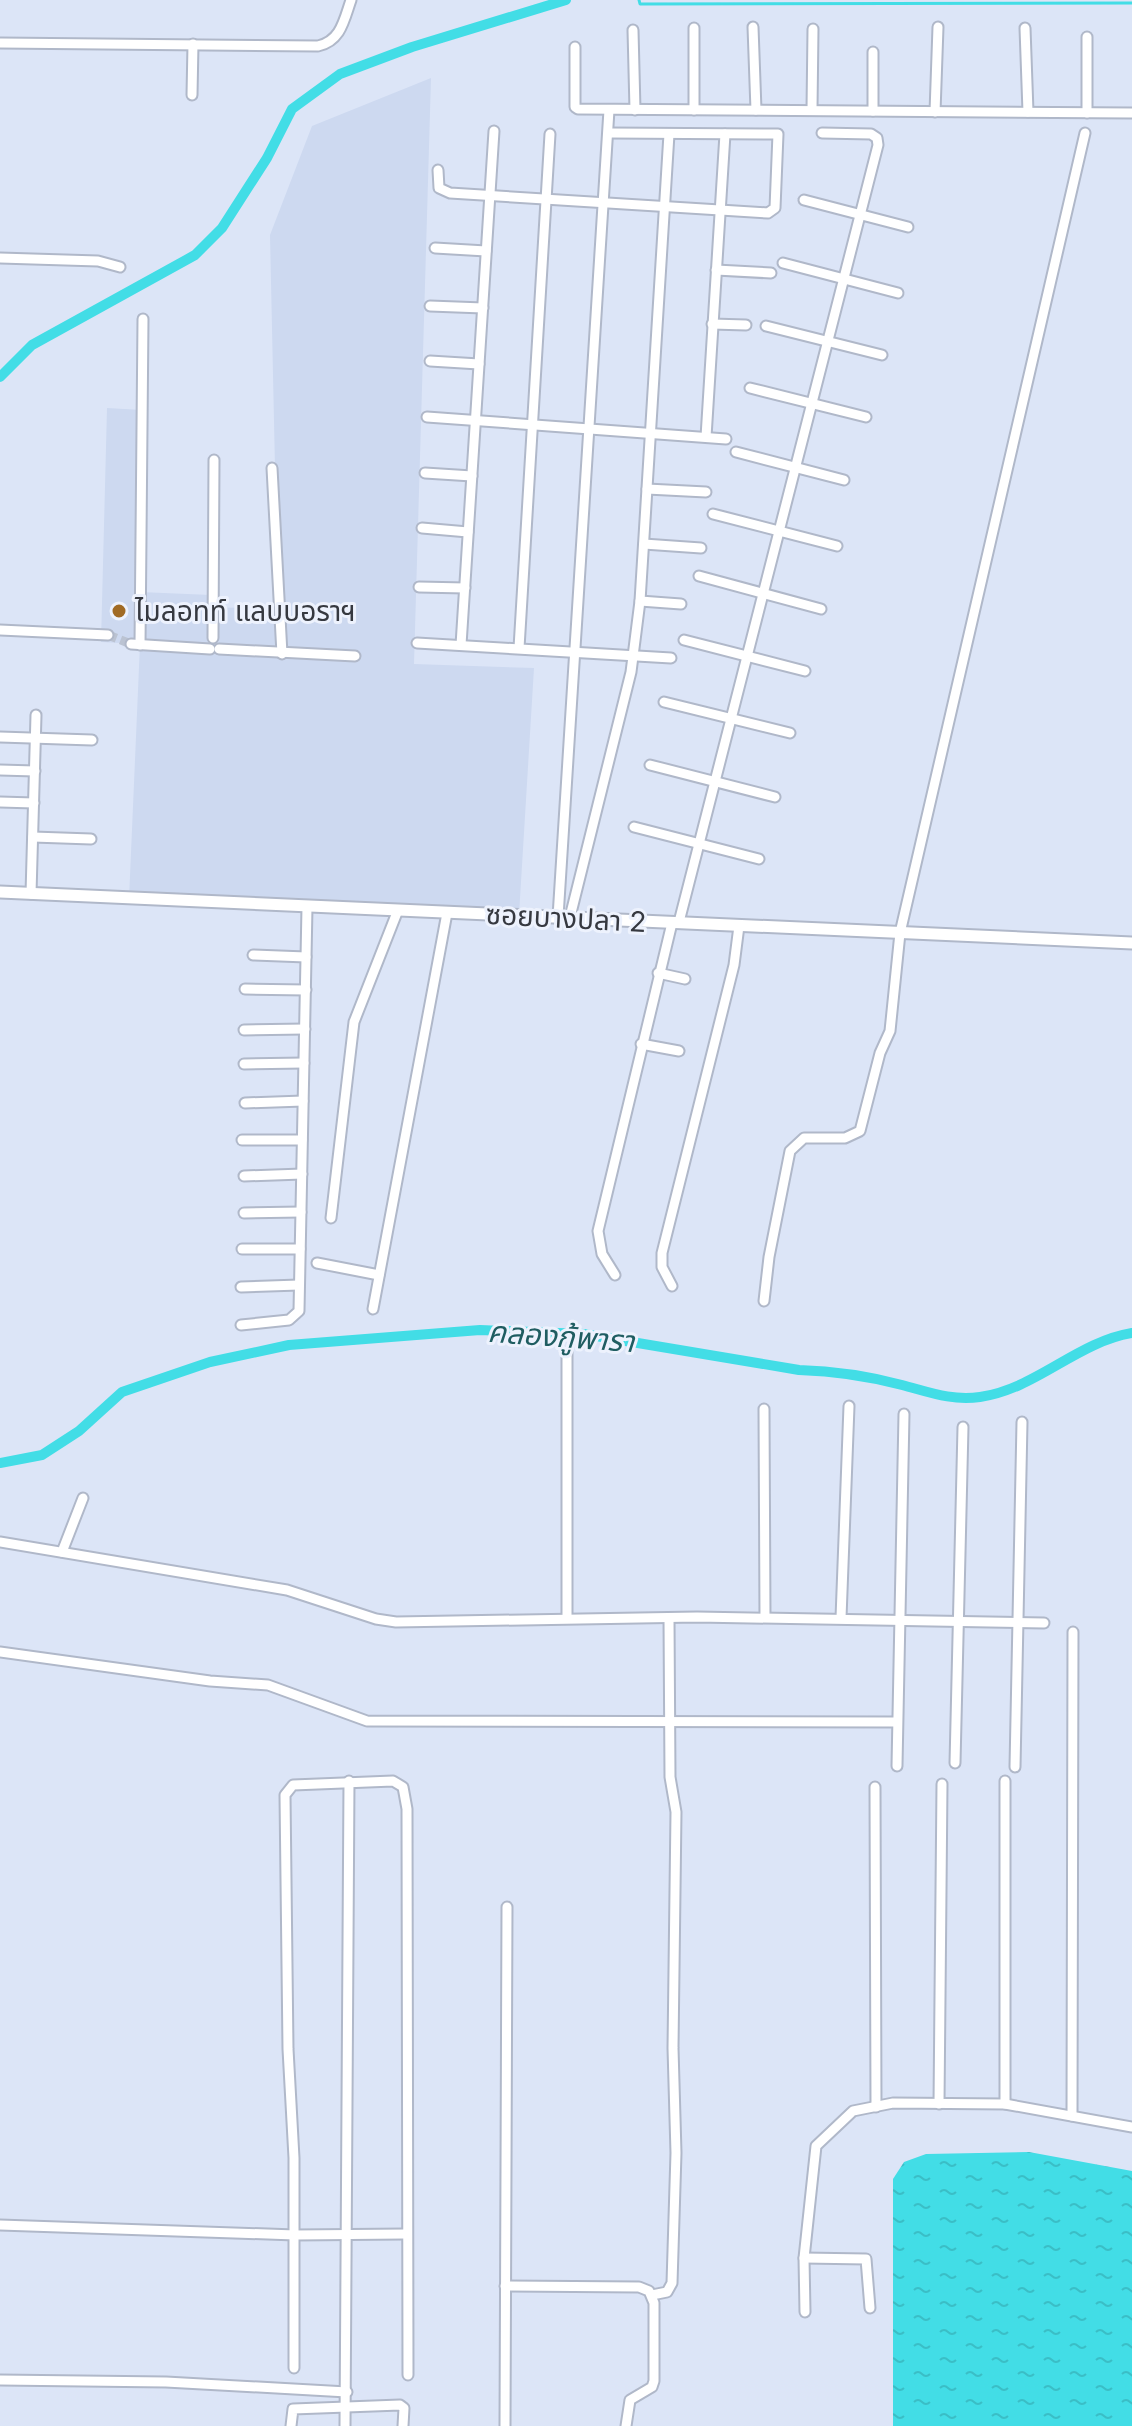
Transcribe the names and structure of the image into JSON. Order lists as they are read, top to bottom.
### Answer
{
  "streets": {
    "street": ["ซอยบางปลา 2"]
  },
  "water": ["คลองกู้พารา"],
  "places": ["ไมลอทท์ แลบบอราฯ"]
}
